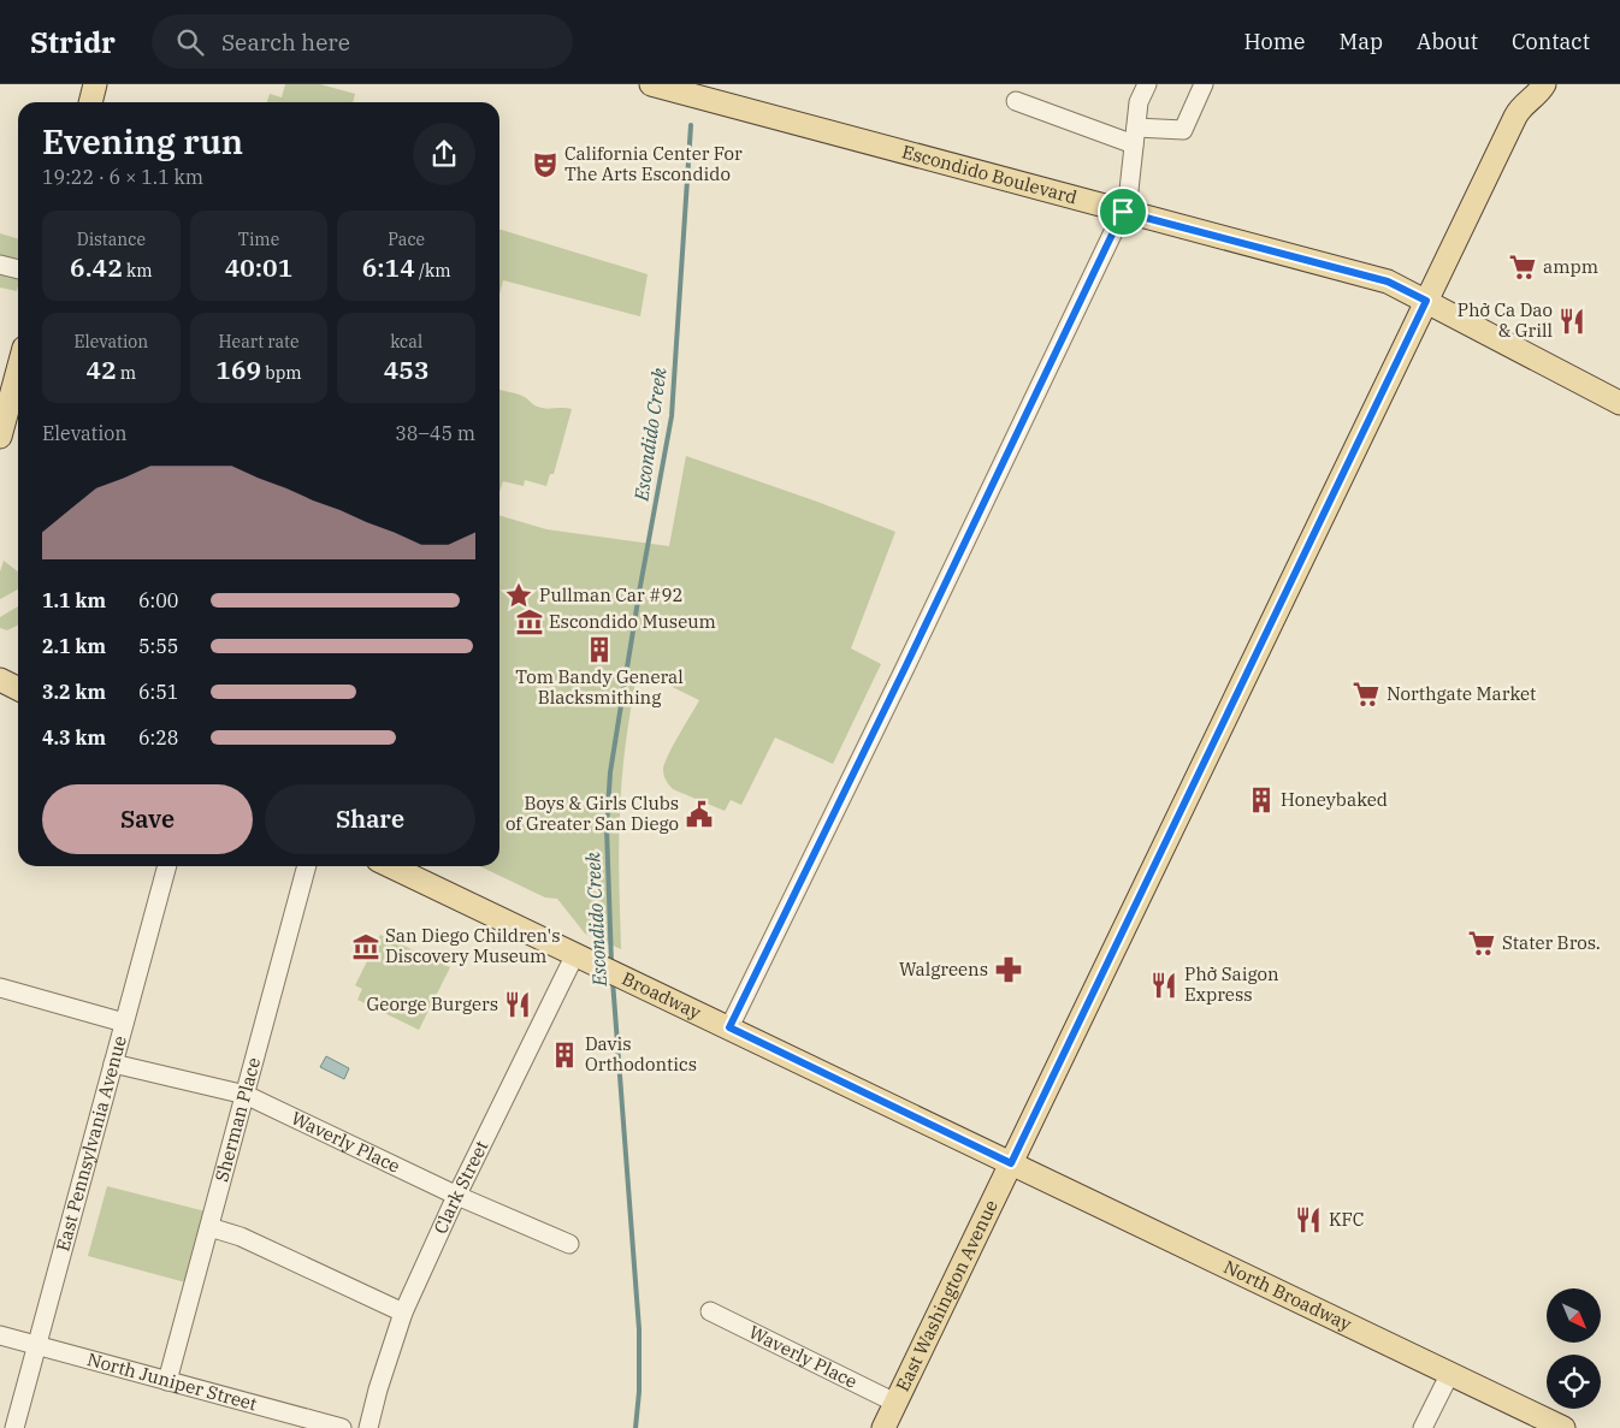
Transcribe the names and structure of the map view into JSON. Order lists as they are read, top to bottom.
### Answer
{
  "streets": {
    "main road": [
      "Escondido Boulevard",
      "Broadway",
      "North Broadway",
      "East Washington Avenue"
    ],
    "street": [
      "Sherman Place",
      "Waverly Place",
      "East Pennsylvania Avenue",
      "Clark Street",
      "North Juniper Street"
    ]
  },
  "crossings": [
    ["Escondido Boulevard", "East Washington Avenue"],
    ["Broadway", "Clark Street"],
    ["Broadway", "North Broadway"],
    ["Broadway", "East Washington Avenue"],
    ["Sherman Place", "Waverly Place"],
    ["Sherman Place", "North Juniper Street"],
    ["Waverly Place", "East Pennsylvania Avenue"],
    ["Waverly Place", "Clark Street"],
    ["Waverly Place", "East Washington Avenue"],
    ["East Pennsylvania Avenue", "North Juniper Street"],
    ["North Broadway", "East Washington Avenue"]
  ],
  "water": ["Escondido Creek"],
  "places": {
    "theatre": ["California Center For The Arts Escondido"],
    "supermarket": ["ampm", "Northgate Market", "Stater Bros."],
    "restaurant": [
      "Phở Ca Dao & Grill",
      "Phở Saigon Express",
      "George Burgers",
      "KFC"
    ],
    "place": ["Pullman Car #92"],
    "museum": ["Escondido Museum", "San Diego Children's Discovery Museum"],
    "building": ["Tom Bandy General Blacksmithing", "Honeybaked", "Davis Orthodontics"],
    "public building": ["Boys & Girls Clubs of Greater San Diego"],
    "pharmacy": ["Walgreens"]
  },
  "north": "bottom right",
  "page": {
    "header": "Stridr",
    "search": "Search here",
    "nav": [
      "Home",
      "Map",
      "About",
      "Contact"
    ],
    "heading": ["Evening run", "19:22 · 6 × 1.1 km"],
    "stats": [
      ["Distance", "6.42 km"],
      ["Time", "40:01"],
      ["Pace", "6:14 /km"],
      ["Elevation", "42 m"],
      ["Heart rate", "169 bpm"],
      ["kcal", "453"]
    ],
    "chart": ["Elevation", "38–45 m"],
    "list": [
      {
        "name": "1.1 km",
        "note": "6:00"
      },
      {
        "name": "2.1 km",
        "note": "5:55"
      },
      {
        "name": "3.2 km",
        "note": "6:51"
      },
      {
        "name": "4.3 km",
        "note": "6:28"
      }
    ],
    "buttons": ["Save", "Share"]
  }
}
